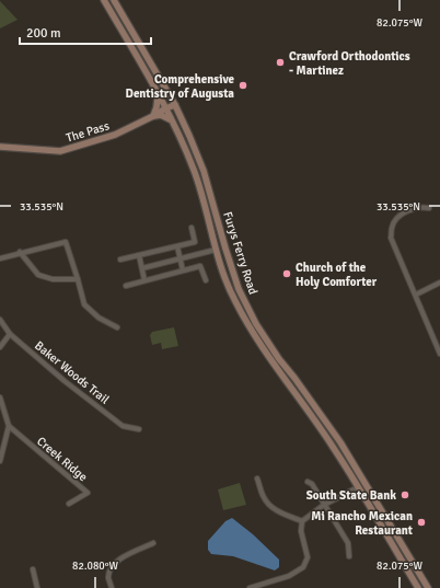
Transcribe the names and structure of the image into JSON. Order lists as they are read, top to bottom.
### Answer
{
  "streets": {
    "main road": ["The Pass", "Furys Ferry Road"],
    "street": ["Baker Woods Trail", "Creek Ridge"]
  },
  "crossings": [
    ["The Pass", "Furys Ferry Road"]
  ],
  "places": [
    "Crawford Orthodontics - Martinez",
    "Comprehensive Dentistry of Augusta",
    "Church of the Holy Comforter",
    "South State Bank",
    "Mi Rancho Mexican Restaurant"
  ],
  "scale_bar": "200 m",
  "coordinates": ["82.075°W", "33.535°N", "82.080°W"]
}
